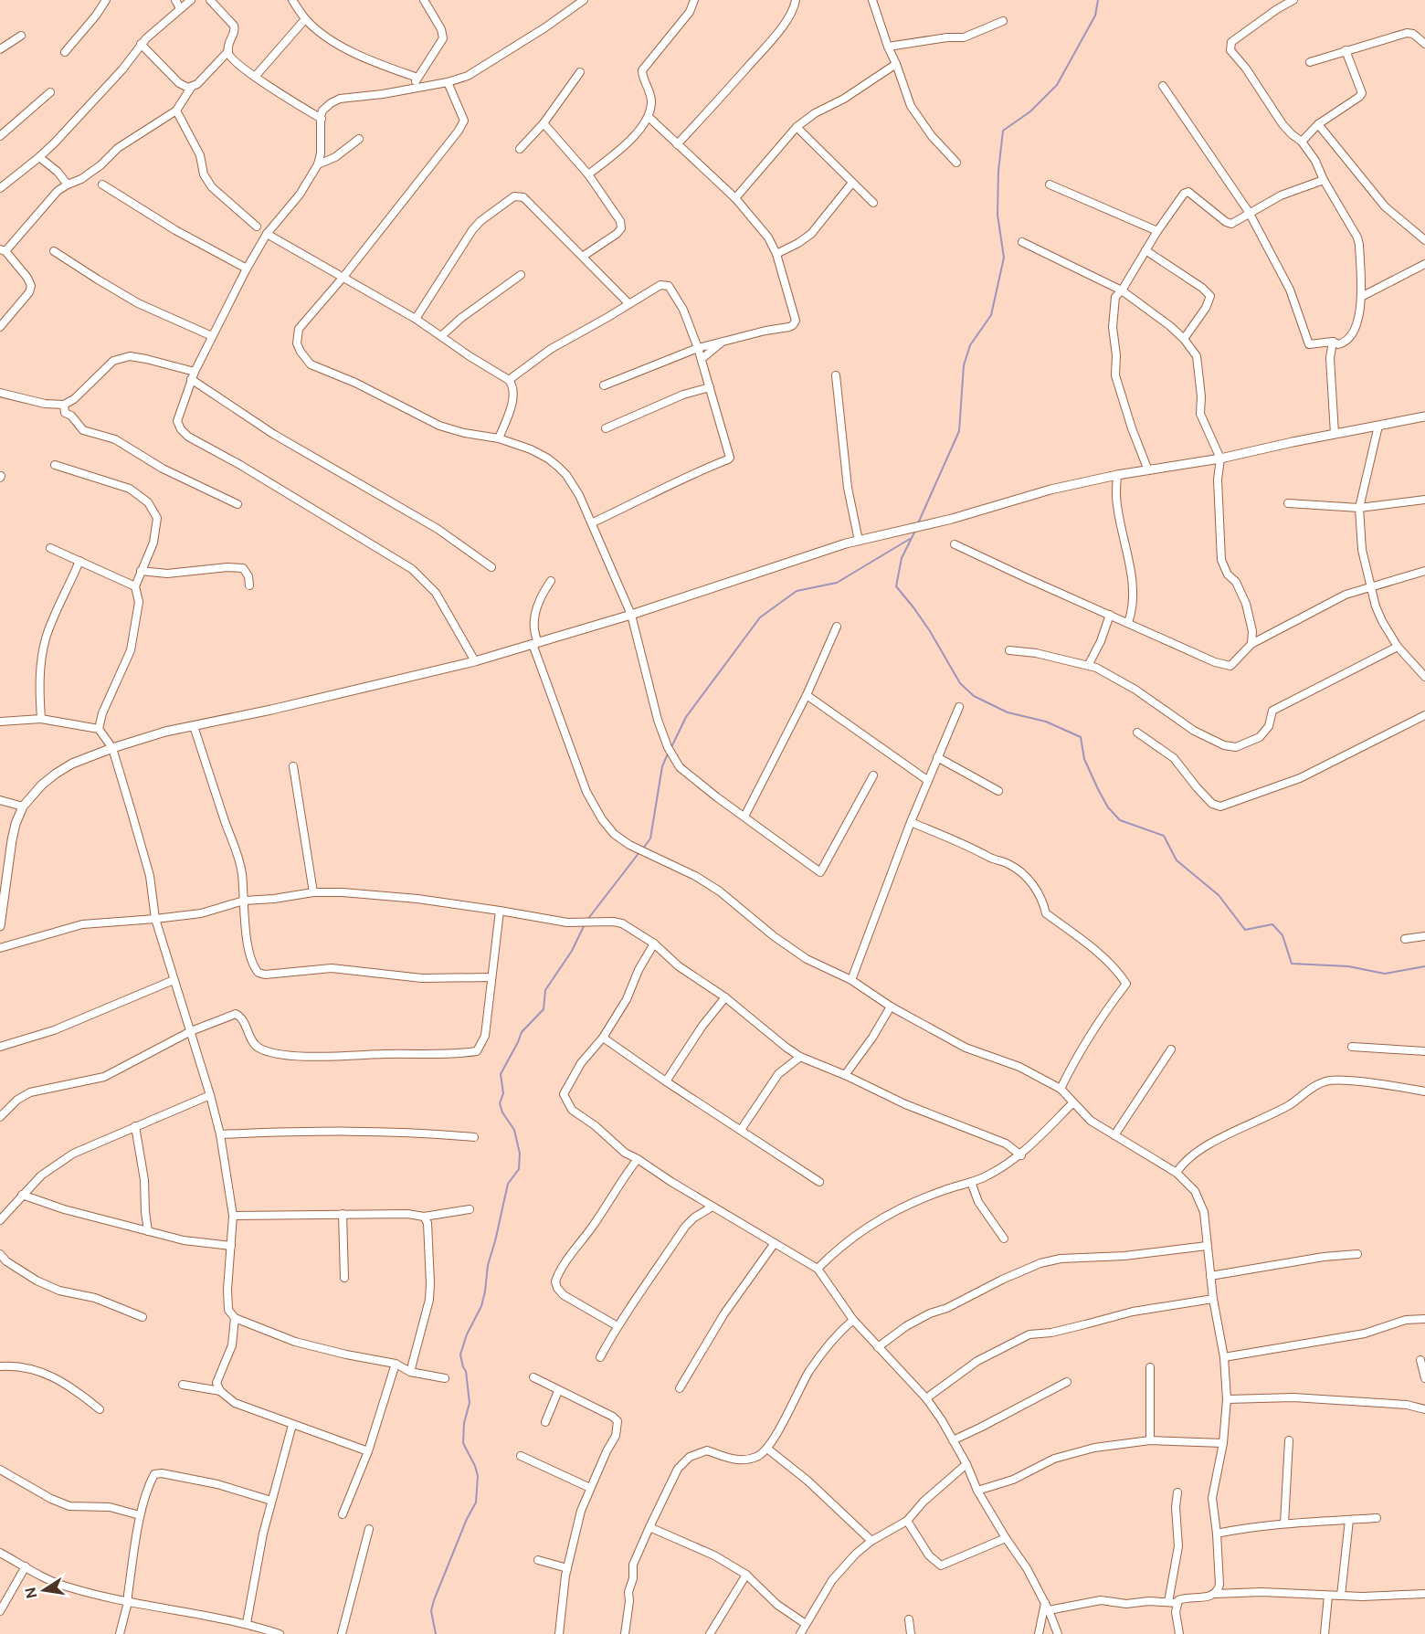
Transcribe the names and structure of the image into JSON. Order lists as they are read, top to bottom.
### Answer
{
  "north": "left"
}
